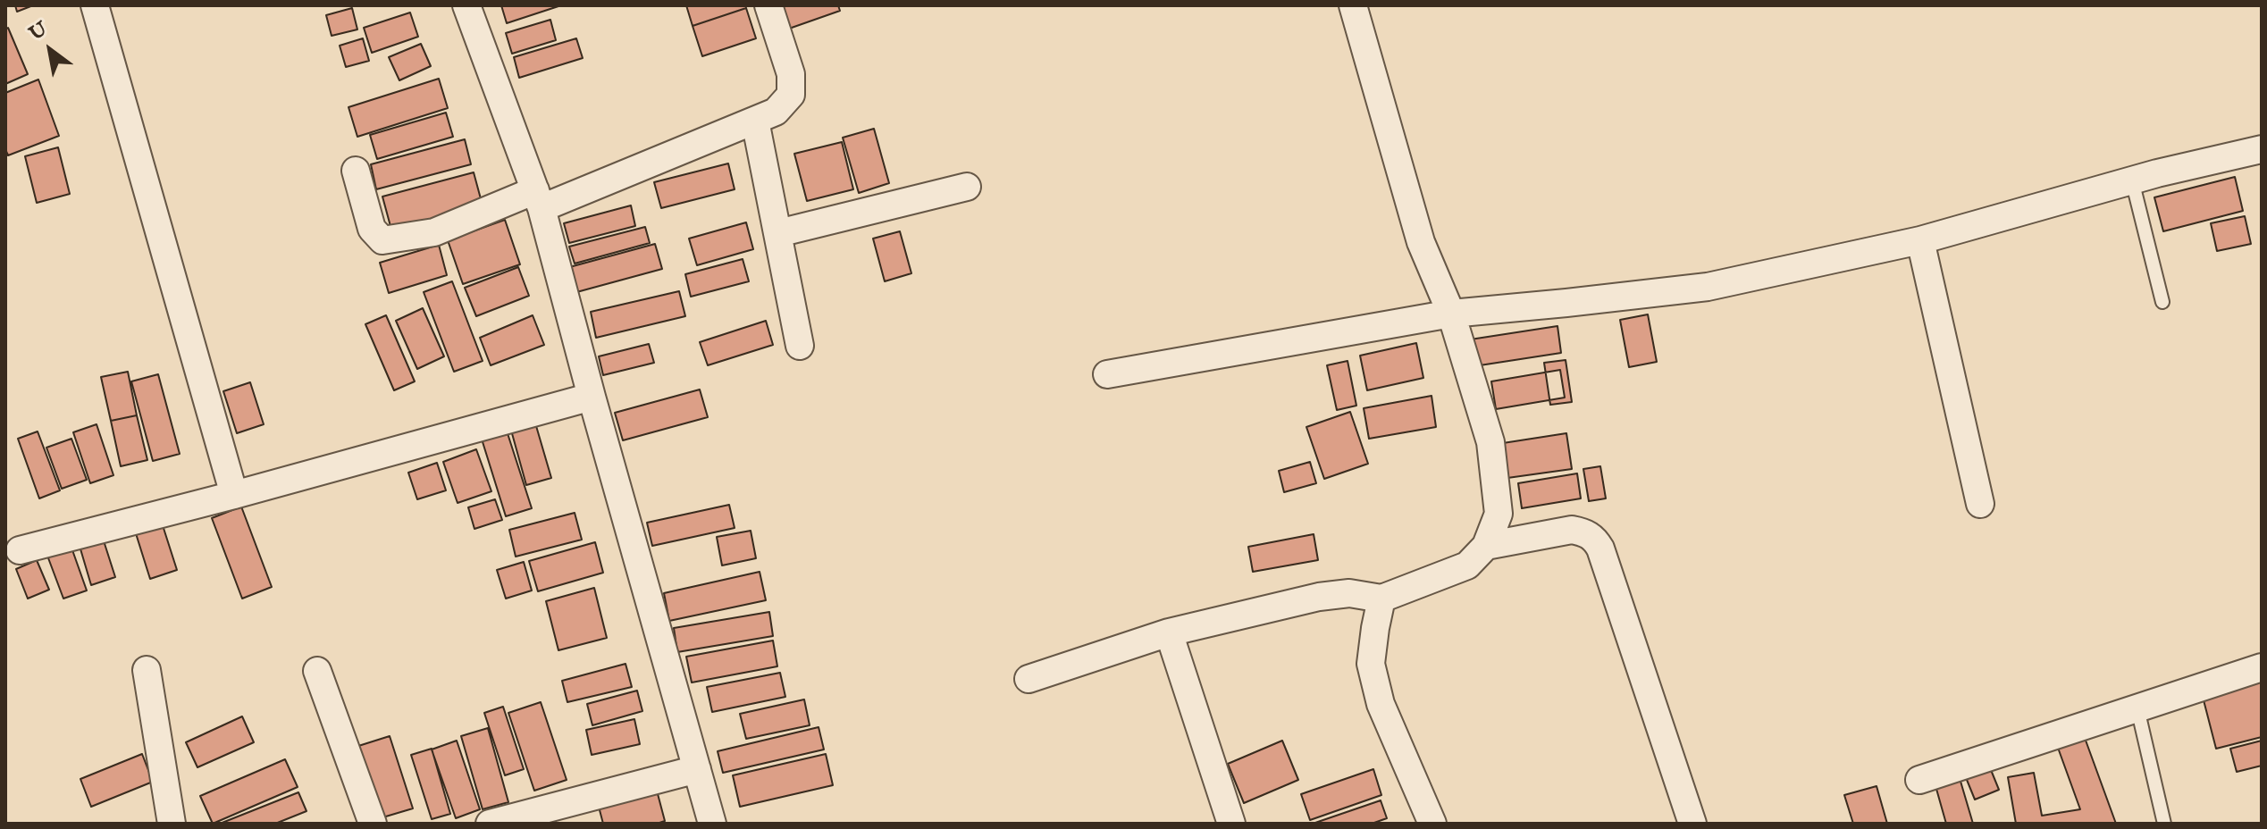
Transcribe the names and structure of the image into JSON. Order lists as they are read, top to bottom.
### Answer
{
  "north": "top left"
}
